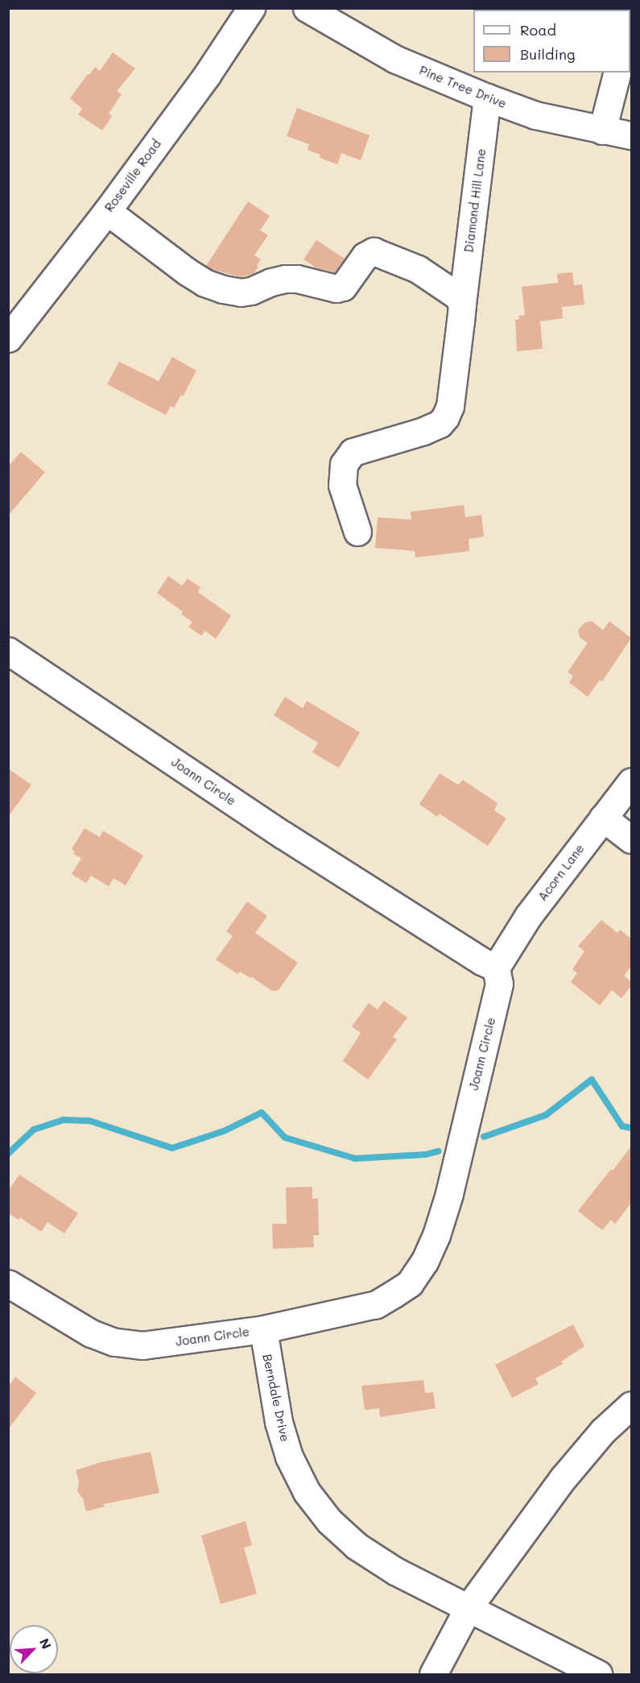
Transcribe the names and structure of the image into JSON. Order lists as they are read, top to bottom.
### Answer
{
  "streets": {
    "street": [
      "Pine Tree Drive",
      "Roseville Road",
      "Diamond Hill Lane",
      "Joann Circle",
      "Acorn Lane",
      "Berndale Drive"
    ]
  },
  "crossings": [
    ["Pine Tree Drive", "Diamond Hill Lane"],
    ["Joann Circle", "Acorn Lane"],
    ["Joann Circle", "Berndale Drive"]
  ],
  "legend": ["Road", "Building"],
  "north": "top right"
}
